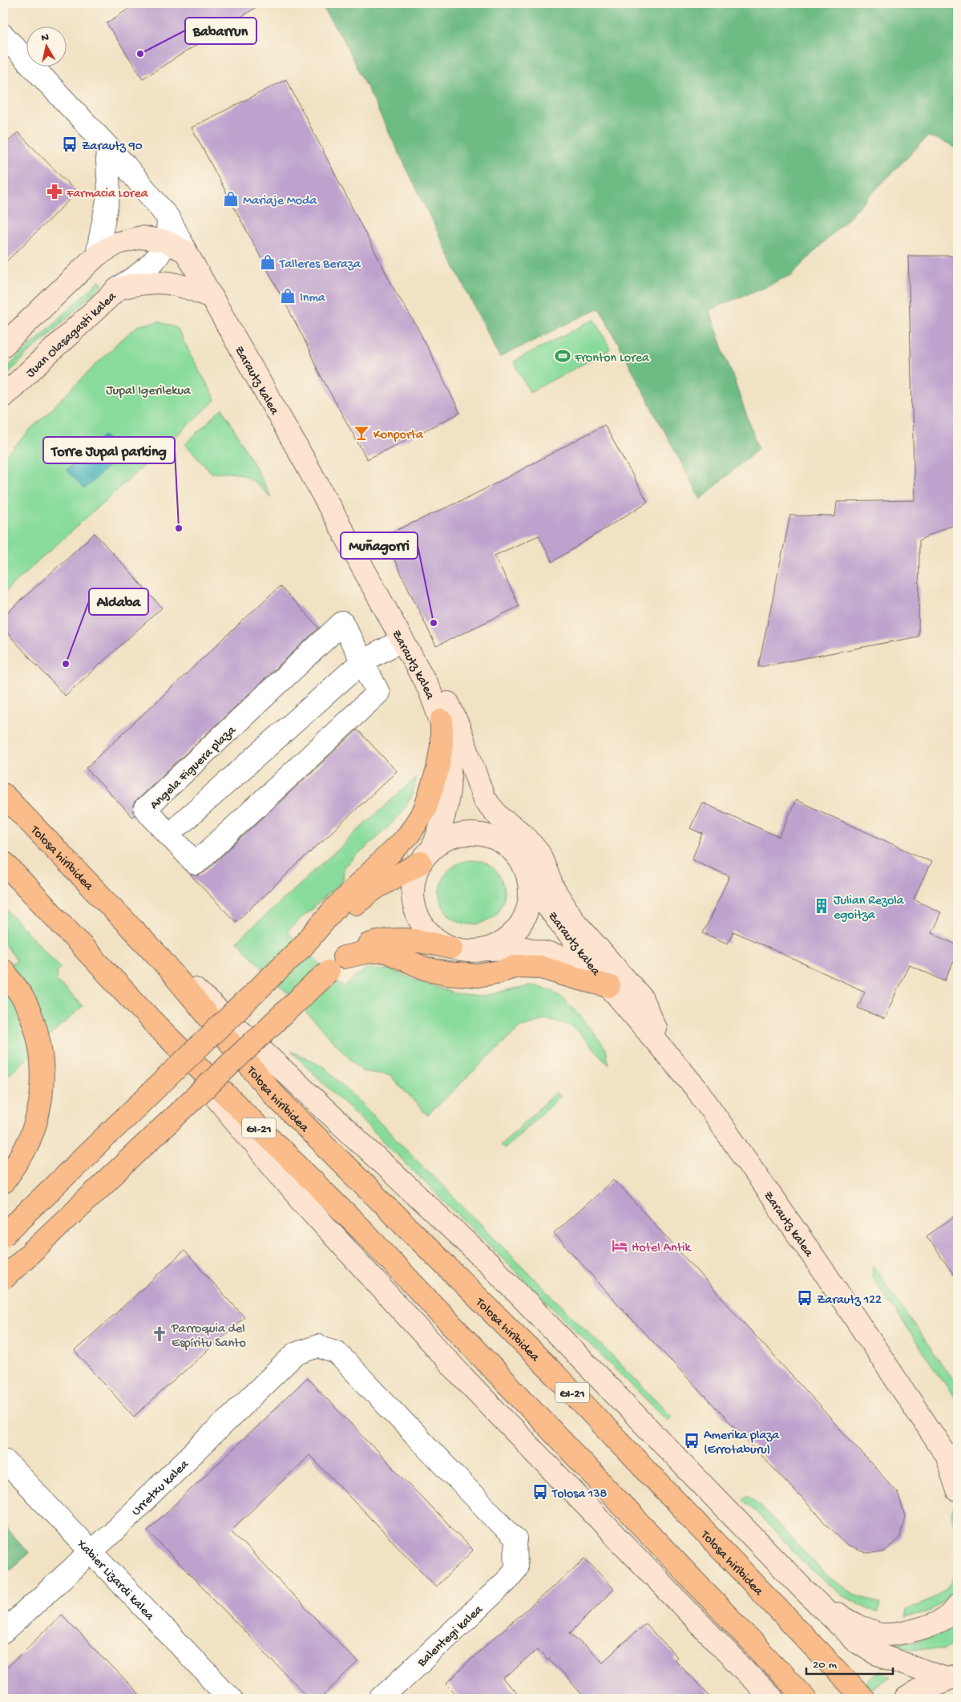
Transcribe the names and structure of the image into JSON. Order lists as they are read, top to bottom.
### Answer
{
  "streets": {
    "main road": ["Tolosa hiribidea", "GI-21"],
    "street": [
      "Juan Olasagasti kalea",
      "Zarautz kalea",
      "Angela Figuera plaza",
      "Urretxu kalea",
      "Xabier Lizardi kalea",
      "Balentegi kalea"
    ]
  },
  "crossings": [
    ["Juan Olasagasti kalea", "Zarautz kalea"],
    ["Urretxu kalea", "Xabier Lizardi kalea"],
    ["Urretxu kalea", "Balentegi kalea"]
  ],
  "parks": ["Jupal Igerilekua"],
  "places": {
    "other": [
      "Babarrun",
      "Torre Jupal parking",
      "Muñagorri",
      "Aldaba"
    ],
    "bus stop": [
      "Zarautz 90",
      "Zarautz 122",
      "Amerika plaza (Errotaburu)",
      "Tolosa 138"
    ],
    "pharmacy": ["Farmacia Lorea"],
    "shop": ["Mariaje Moda", "Talleres Beraza", "Inma"],
    "sports": ["Fronton Lorea"],
    "bar": ["Konporta"],
    "building": ["Julian Rezola egoitza"],
    "hotel": ["Hotel Antik"],
    "church": ["Parroquia del Espíritu Santo"]
  },
  "scale_bar": "20 m",
  "north": "top"
}
